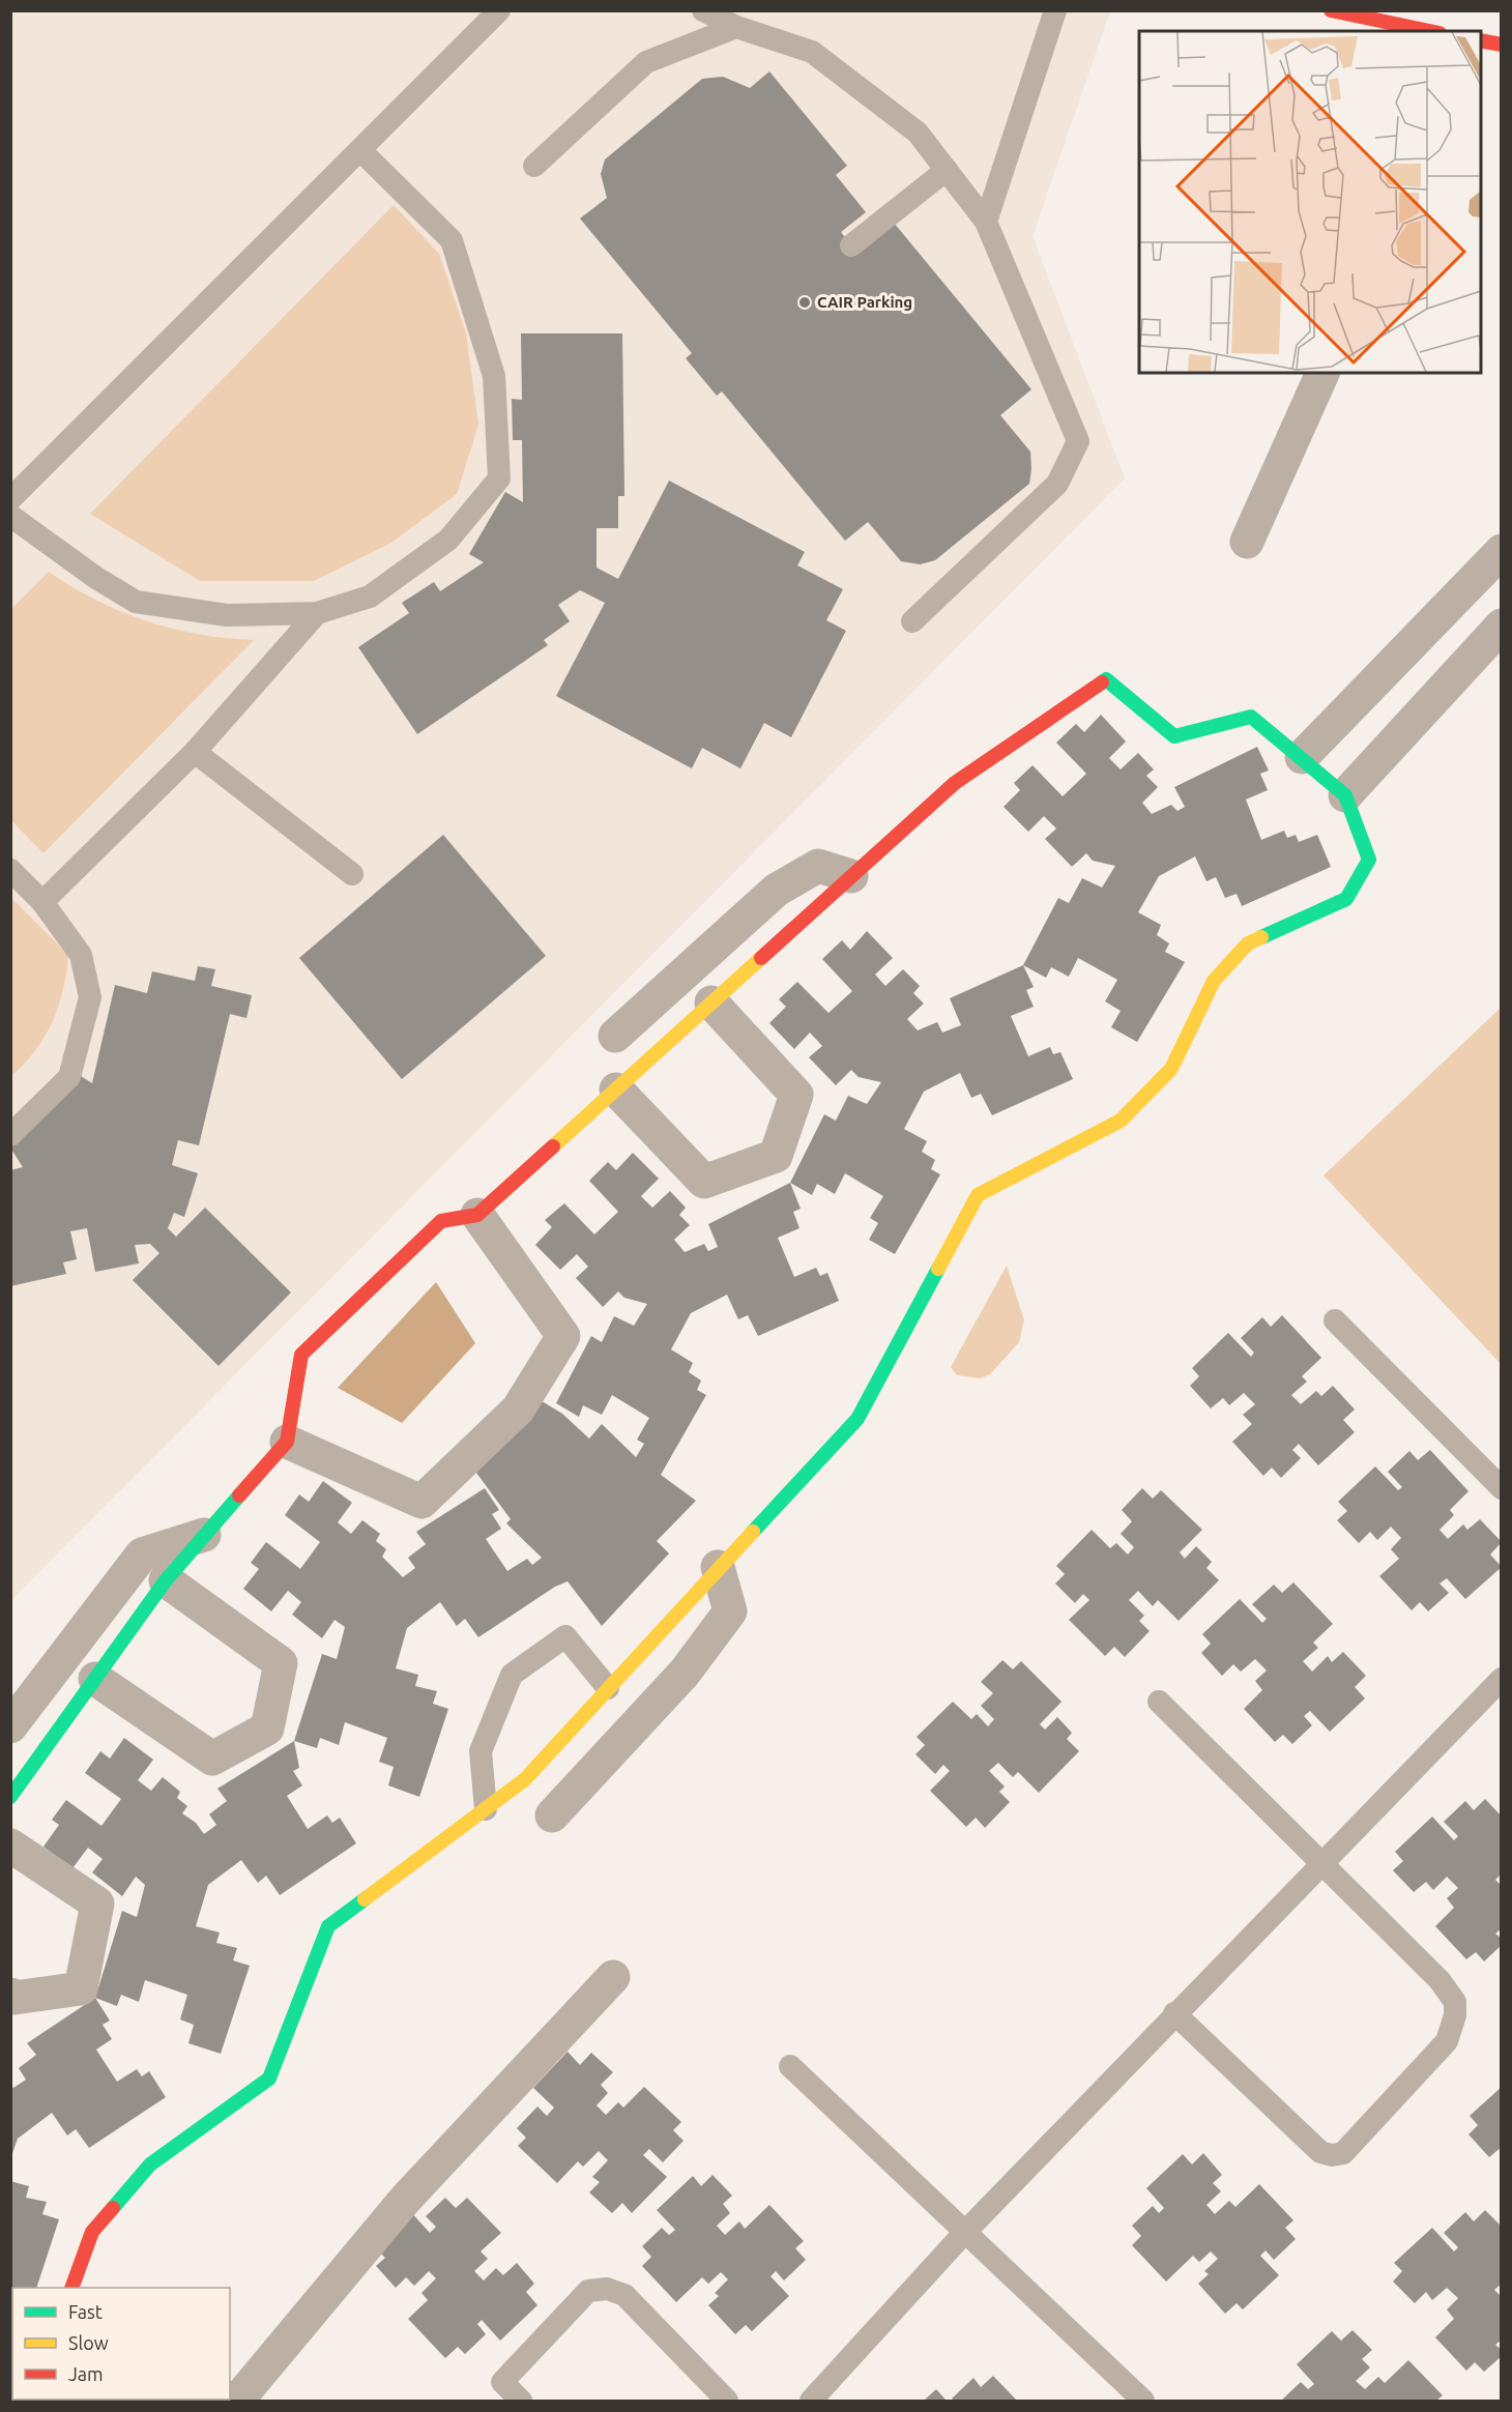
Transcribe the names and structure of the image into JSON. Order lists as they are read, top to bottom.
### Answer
{
  "places": ["CAIR Parking"],
  "legend": ["Fast", "Slow", "Jam"]
}
